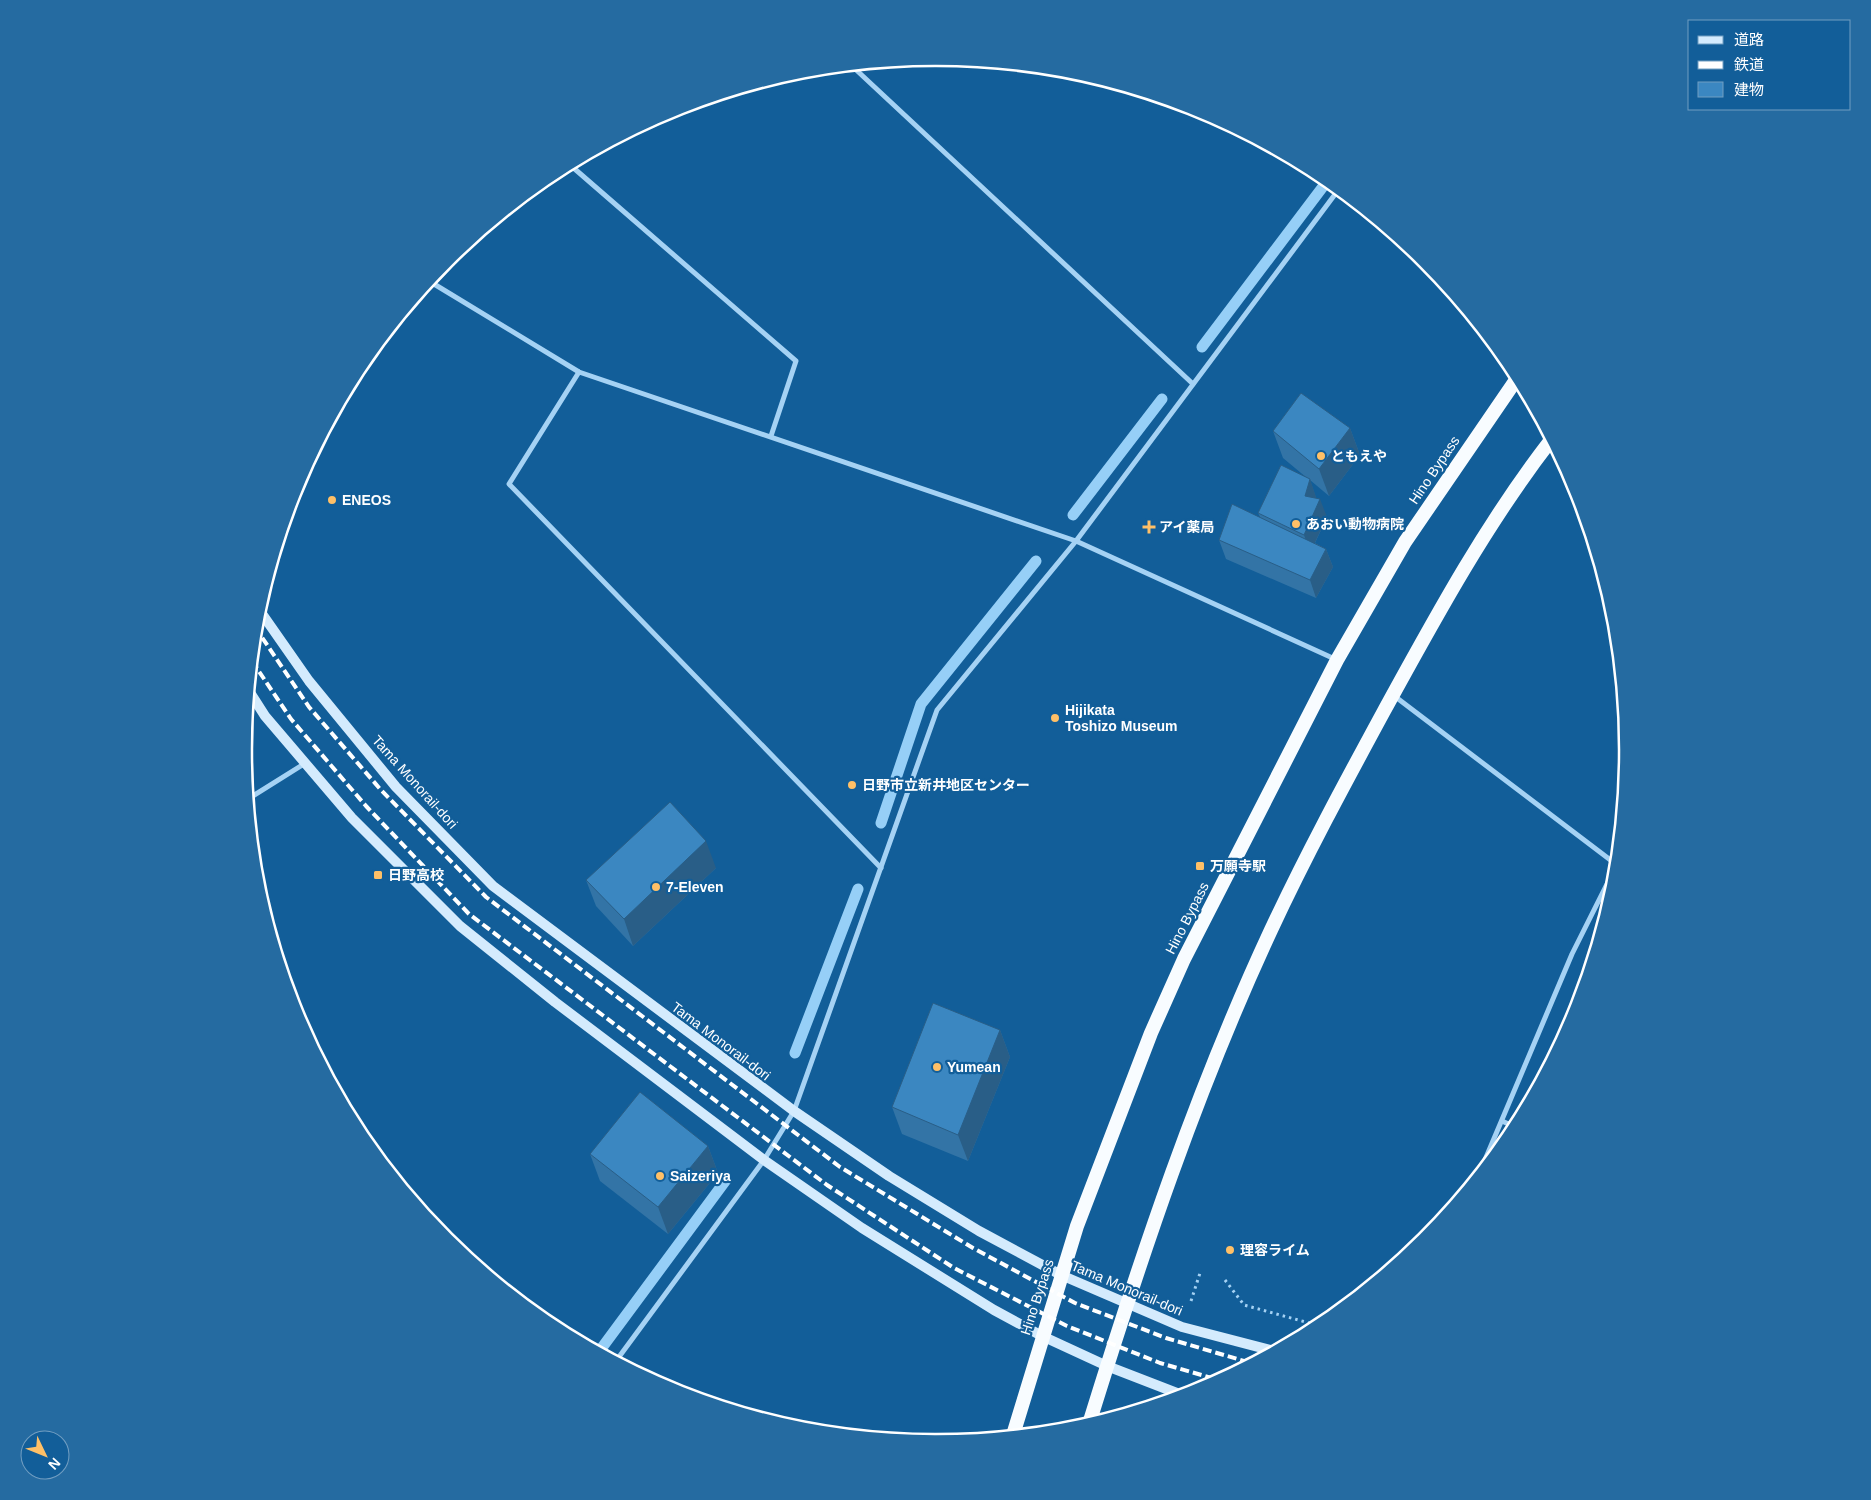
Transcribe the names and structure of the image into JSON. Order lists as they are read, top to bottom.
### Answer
{
  "streets": {
    "highway": ["Hino Bypass"],
    "main road": ["Tama Monorail-dori"]
  },
  "crossings": [
    ["Hino Bypass", "Tama Monorail-dori"]
  ],
  "places": {
    "other": [
      "ともえや",
      "ENEOS",
      "あおい動物病院",
      "Hijikata Toshizo Museum",
      "日野市立新井地区センター",
      "7-Eleven",
      "Yumean",
      "Saizeriya",
      "理容ライム"
    ],
    "health": ["アイ薬局"],
    "transit": ["万願寺駅", "日野高校"]
  },
  "legend": ["道路", "鉄道", "建物"],
  "north": "bottom right"
}
